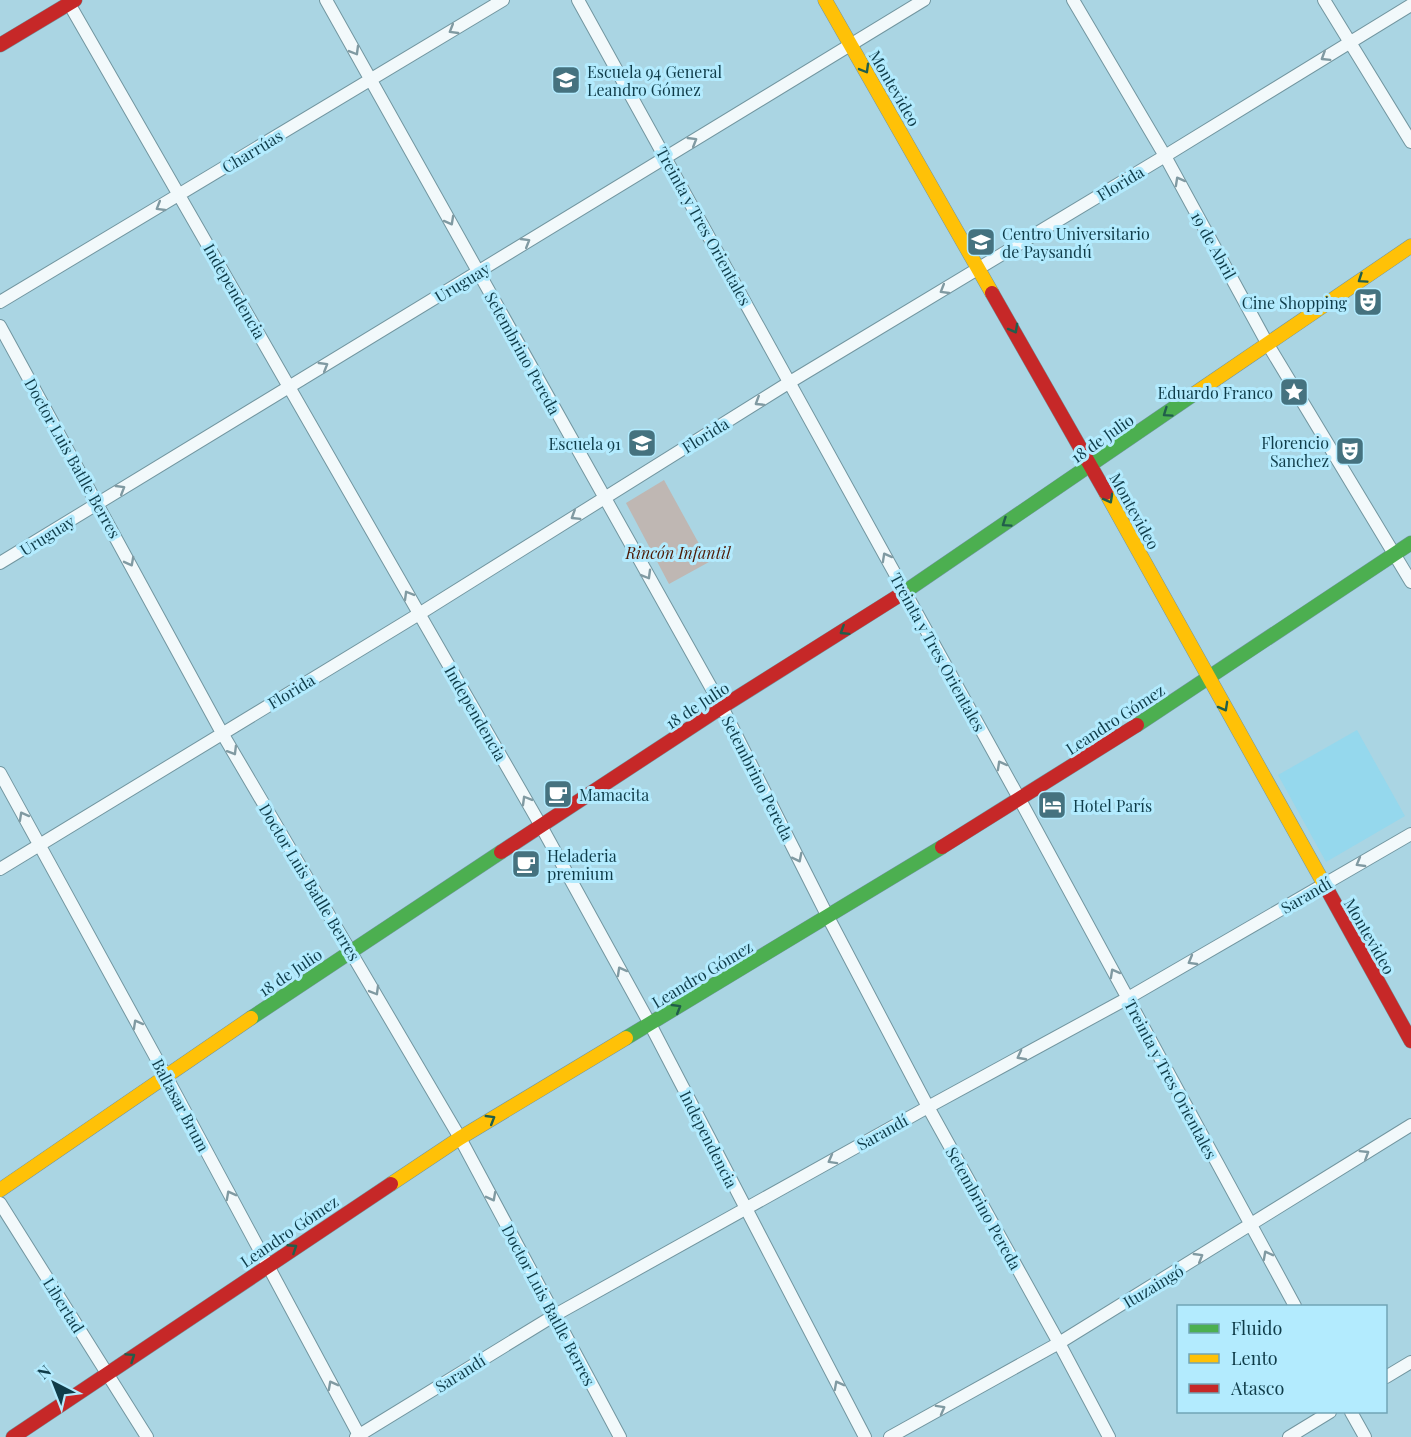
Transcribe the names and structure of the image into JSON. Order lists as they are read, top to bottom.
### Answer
{
  "streets": {
    "street": [
      "Montevideo",
      "Charrúas",
      "Florida",
      "Treinta y Tres Orientales",
      "19 de Abril",
      "Uruguay",
      "Independencia",
      "Setembrino Pereda",
      "18 de Julio",
      "Doctor Luis Batlle Berres",
      "Leandro Gómez",
      "Sarandí",
      "Baltasar Brum",
      "Ituzaingó",
      "Libertad"
    ]
  },
  "crossings": [
    ["Montevideo", "Florida"],
    ["Montevideo", "Uruguay"],
    ["Montevideo", "18 de Julio"],
    ["Montevideo", "Leandro Gómez"],
    ["Montevideo", "Sarandí"],
    ["Charrúas", "Independencia"],
    ["Charrúas", "Setembrino Pereda"],
    ["Florida", "Treinta y Tres Orientales"],
    ["Florida", "19 de Abril"],
    ["Florida", "Independencia"],
    ["Florida", "Setembrino Pereda"],
    ["Florida", "Doctor Luis Batlle Berres"],
    ["Florida", "Baltasar Brum"],
    ["Treinta y Tres Orientales", "Uruguay"],
    ["Treinta y Tres Orientales", "18 de Julio"],
    ["Treinta y Tres Orientales", "Leandro Gómez"],
    ["Treinta y Tres Orientales", "Sarandí"],
    ["Treinta y Tres Orientales", "Ituzaingó"],
    ["19 de Abril", "18 de Julio"],
    ["19 de Abril", "Leandro Gómez"],
    ["Uruguay", "Independencia"],
    ["Uruguay", "Setembrino Pereda"],
    ["Uruguay", "Doctor Luis Batlle Berres"],
    ["Independencia", "18 de Julio"],
    ["Independencia", "Leandro Gómez"],
    ["Independencia", "Sarandí"],
    ["Setembrino Pereda", "18 de Julio"],
    ["Setembrino Pereda", "Leandro Gómez"],
    ["Setembrino Pereda", "Sarandí"],
    ["Setembrino Pereda", "Ituzaingó"],
    ["18 de Julio", "Doctor Luis Batlle Berres"],
    ["18 de Julio", "Baltasar Brum"],
    ["Doctor Luis Batlle Berres", "Leandro Gómez"],
    ["Doctor Luis Batlle Berres", "Sarandí"],
    ["Leandro Gómez", "Baltasar Brum"],
    ["Leandro Gómez", "Libertad"],
    ["Sarandí", "Baltasar Brum"]
  ],
  "one_way": [
    "Montevideo",
    "Charrúas",
    "Florida",
    "Treinta y Tres Orientales",
    "Uruguay",
    "Independencia",
    "Setembrino Pereda",
    "18 de Julio",
    "Doctor Luis Batlle Berres",
    "Leandro Gómez",
    "Sarandí",
    "Baltasar Brum",
    "Ituzaingó"
  ],
  "parks": ["Rincón Infantil"],
  "places": {
    "school or university": ["Escuela 94 General Leandro Gómez", "Centro Universitario de Paysandú", "Escuela 91"],
    "theatre": ["Cine Shopping", "Florencio Sanchez"],
    "place": ["Eduardo Franco"],
    "cafe": ["Mamacita", "Heladeria premium"],
    "hotel": ["Hotel París"]
  },
  "legend": ["Fluido", "Lento", "Atasco"],
  "north": "top left"
}
